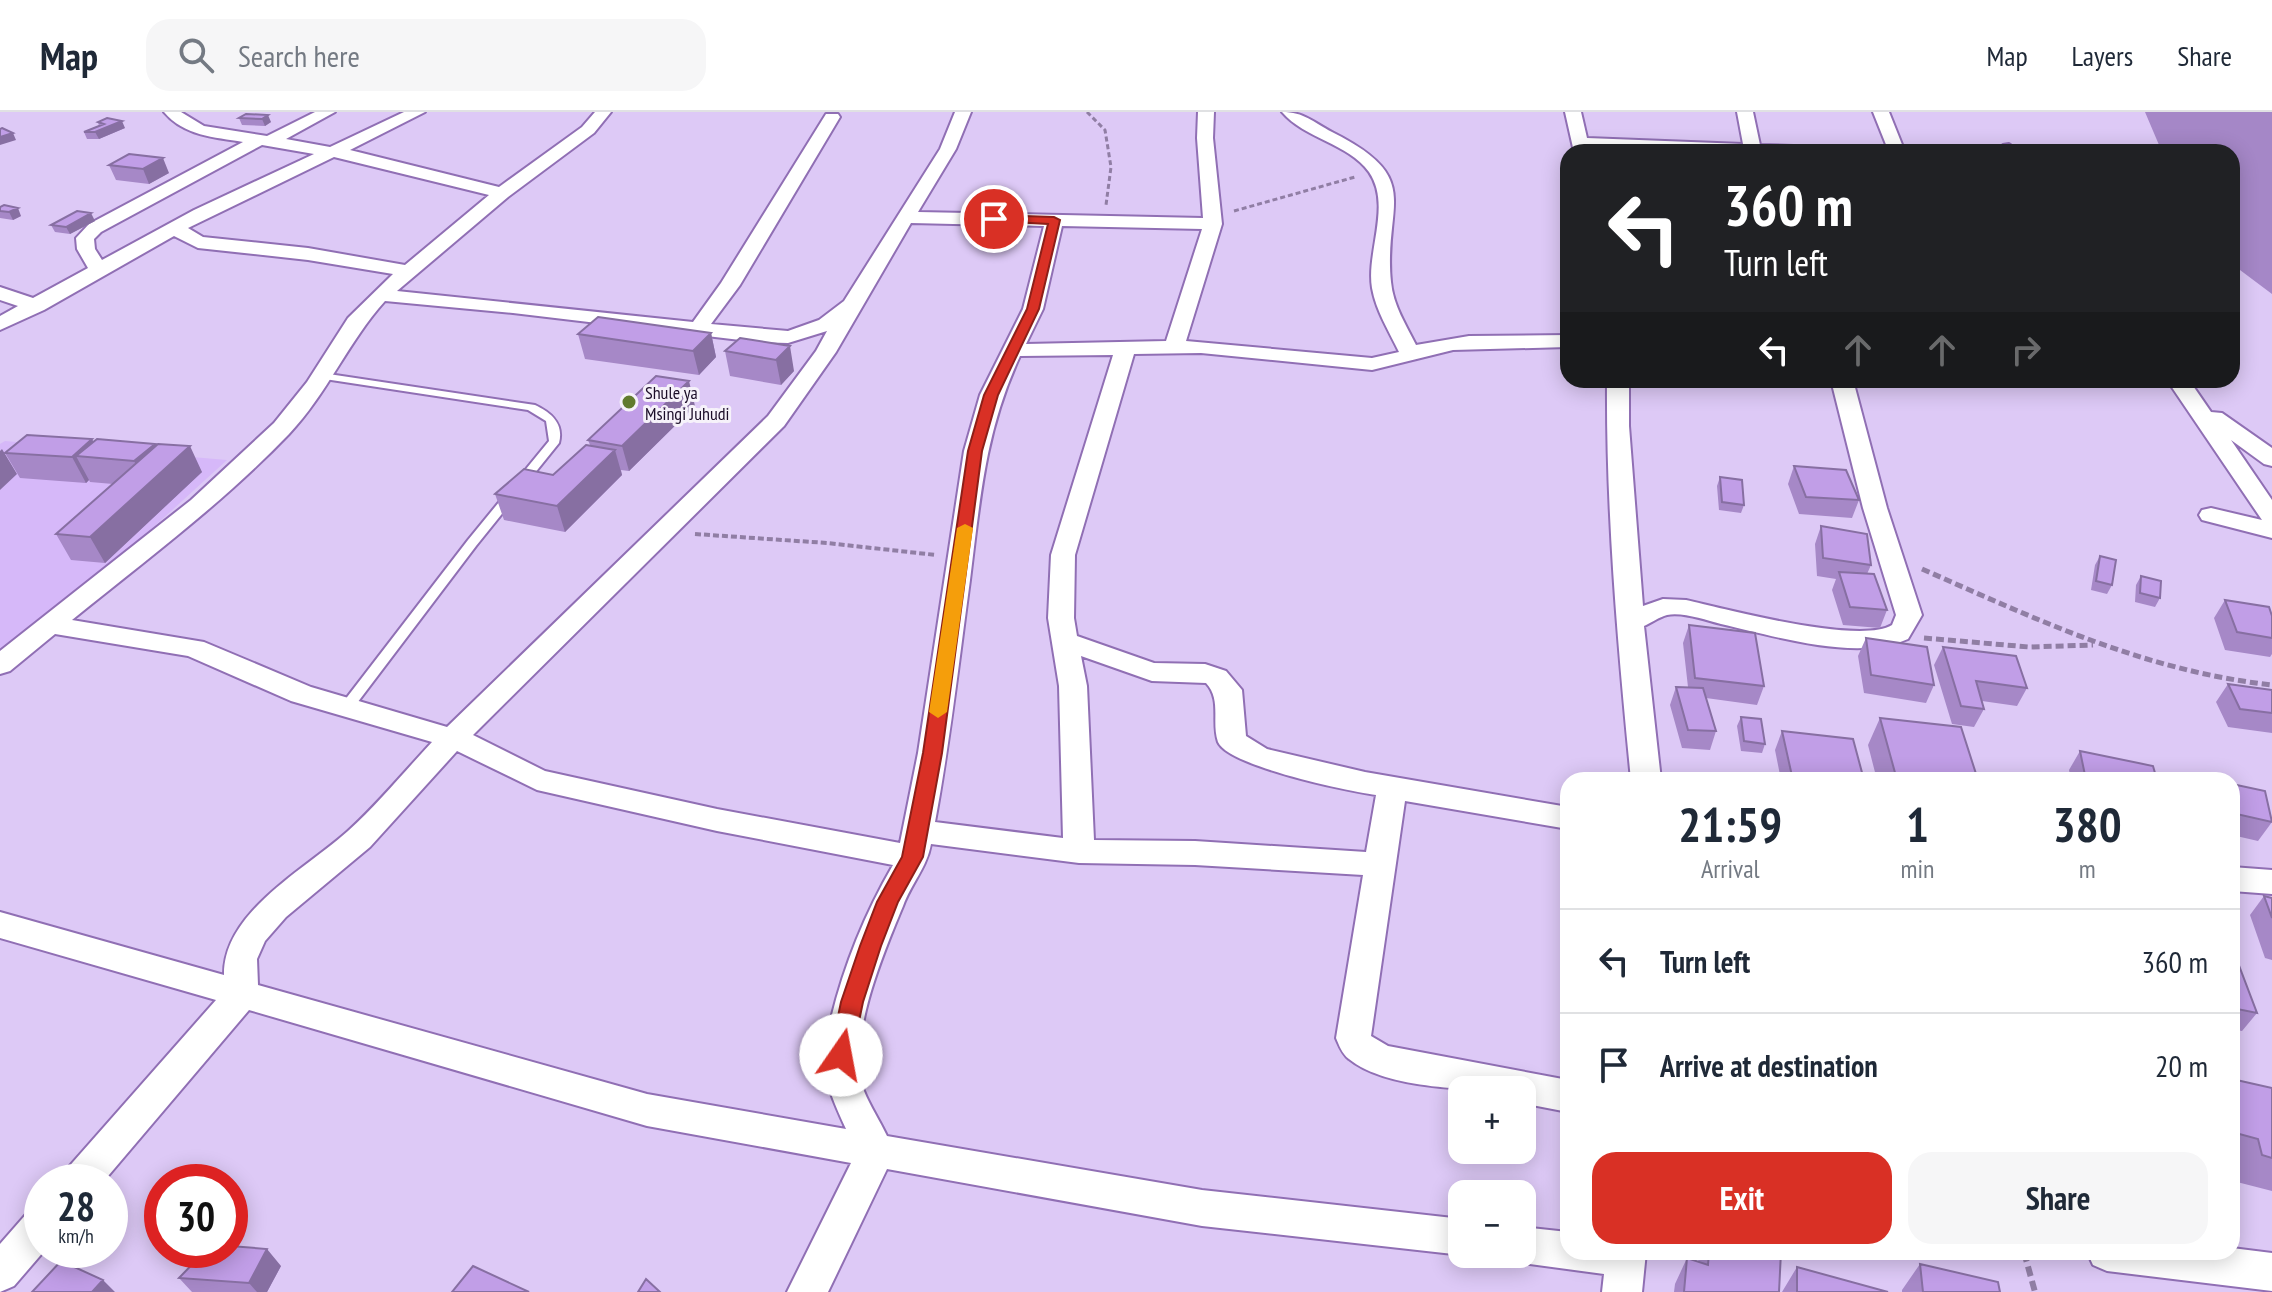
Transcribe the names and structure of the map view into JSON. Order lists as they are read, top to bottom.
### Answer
{
  "places": ["Shule ya Msingi Juhudi"],
  "page": {
    "header": "Map",
    "search": "Search here",
    "nav": ["Map", "Layers", "Share"],
    "turn": ["360 m", "Turn left"],
    "eta": [
      "21:59",
      "Arrival",
      "1",
      "min",
      "380",
      "m"
    ],
    "list": [
      {
        "name": "Turn left",
        "value": "360 m"
      },
      {
        "name": "Arrive at destination",
        "value": "20 m"
      }
    ],
    "map_buttons": ["+", "−"],
    "buttons": ["Exit", "Share"],
    "speed": "28 km/h",
    "limit": "30"
  }
}
